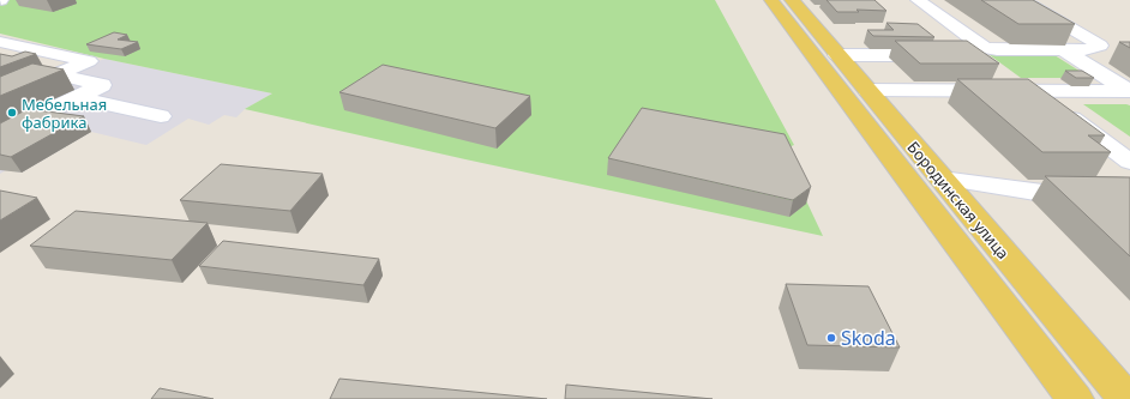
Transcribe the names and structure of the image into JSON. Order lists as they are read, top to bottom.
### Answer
{
  "streets": {
    "main road": ["Бородинская улица"]
  },
  "places": ["Мебельная фабрика", "Skoda"]
}
